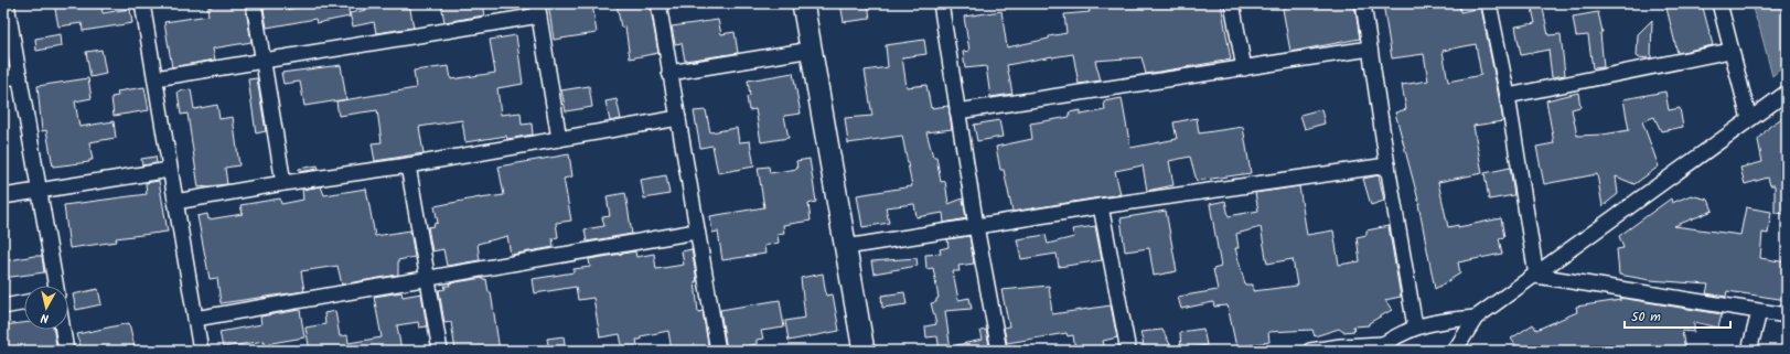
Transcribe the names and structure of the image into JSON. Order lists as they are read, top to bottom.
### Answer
{
  "scale_bar": "50 m",
  "north": "bottom"
}
